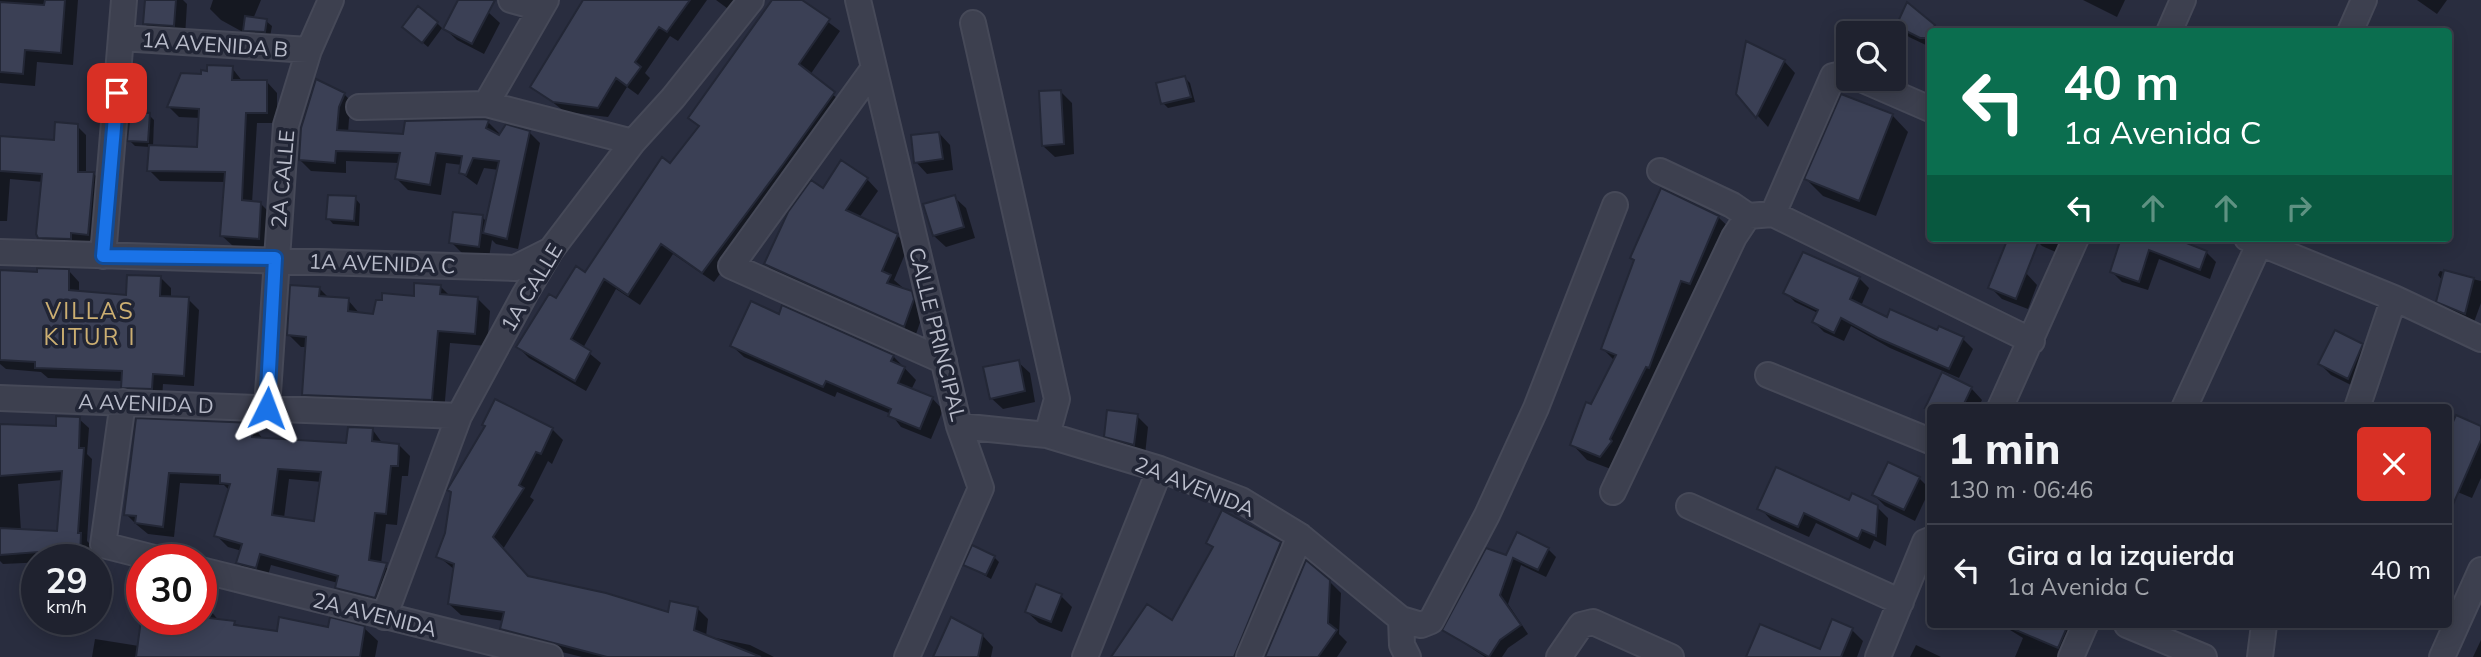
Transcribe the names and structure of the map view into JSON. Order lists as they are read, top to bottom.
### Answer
{
  "streets": {
    "street": [
      "1A AVENIDA B",
      "2A CALLE",
      "1A AVENIDA C",
      "1A CALLE",
      "CALLE PRINCIPAL",
      "A AVENIDA D",
      "2A AVENIDA"
    ]
  },
  "crossings": [
    ["1A AVENIDA B", "2A CALLE"],
    ["2A CALLE", "1A AVENIDA C"],
    ["2A CALLE", "A AVENIDA D"],
    ["1A AVENIDA C", "1A CALLE"],
    ["1A CALLE", "A AVENIDA D"],
    ["1A CALLE", "2A AVENIDA"],
    ["CALLE PRINCIPAL", "2A AVENIDA"]
  ],
  "districts": ["VILLAS KITUR I"],
  "page": {
    "turn": ["40 m", "1a Avenida C"],
    "heading": ["1 min", "130 m · 06:46"],
    "list": [
      {
        "name": "Gira a la izquierda",
        "note": "1a Avenida C",
        "value": "40 m"
      }
    ],
    "speed": "29 km/h",
    "limit": "30"
  }
}
